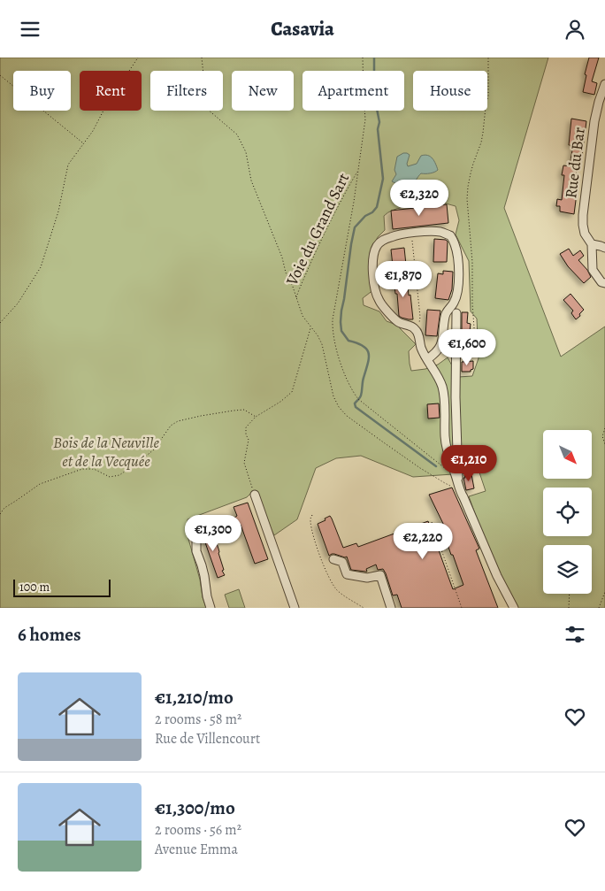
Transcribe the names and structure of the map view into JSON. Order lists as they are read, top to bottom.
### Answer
{
  "streets": {
    "street": ["Rue du Bar"],
    "path": ["Voie du Grand Sart"]
  },
  "parks": ["Bois de la Neuville et de la Vecquée"],
  "scale_bar": "100 m",
  "north": "bottom right",
  "page": {
    "header": "Casavia",
    "chip": [
      "Buy",
      "Rent",
      "Filters",
      "New",
      "Apartment",
      "House"
    ],
    "price": [
      "€2,320",
      "€1,870",
      "€1,600",
      "€1,210",
      "€1,300",
      "€2,220"
    ],
    "scale": "100 m",
    "heading": "6 homes",
    "list": [
      {
        "name": "€1,210/mo",
        "note": "2 rooms · 58 m² · Rue de Villencourt"
      },
      {
        "name": "€1,300/mo",
        "note": "2 rooms · 56 m² · Avenue Emma"
      }
    ]
  }
}
